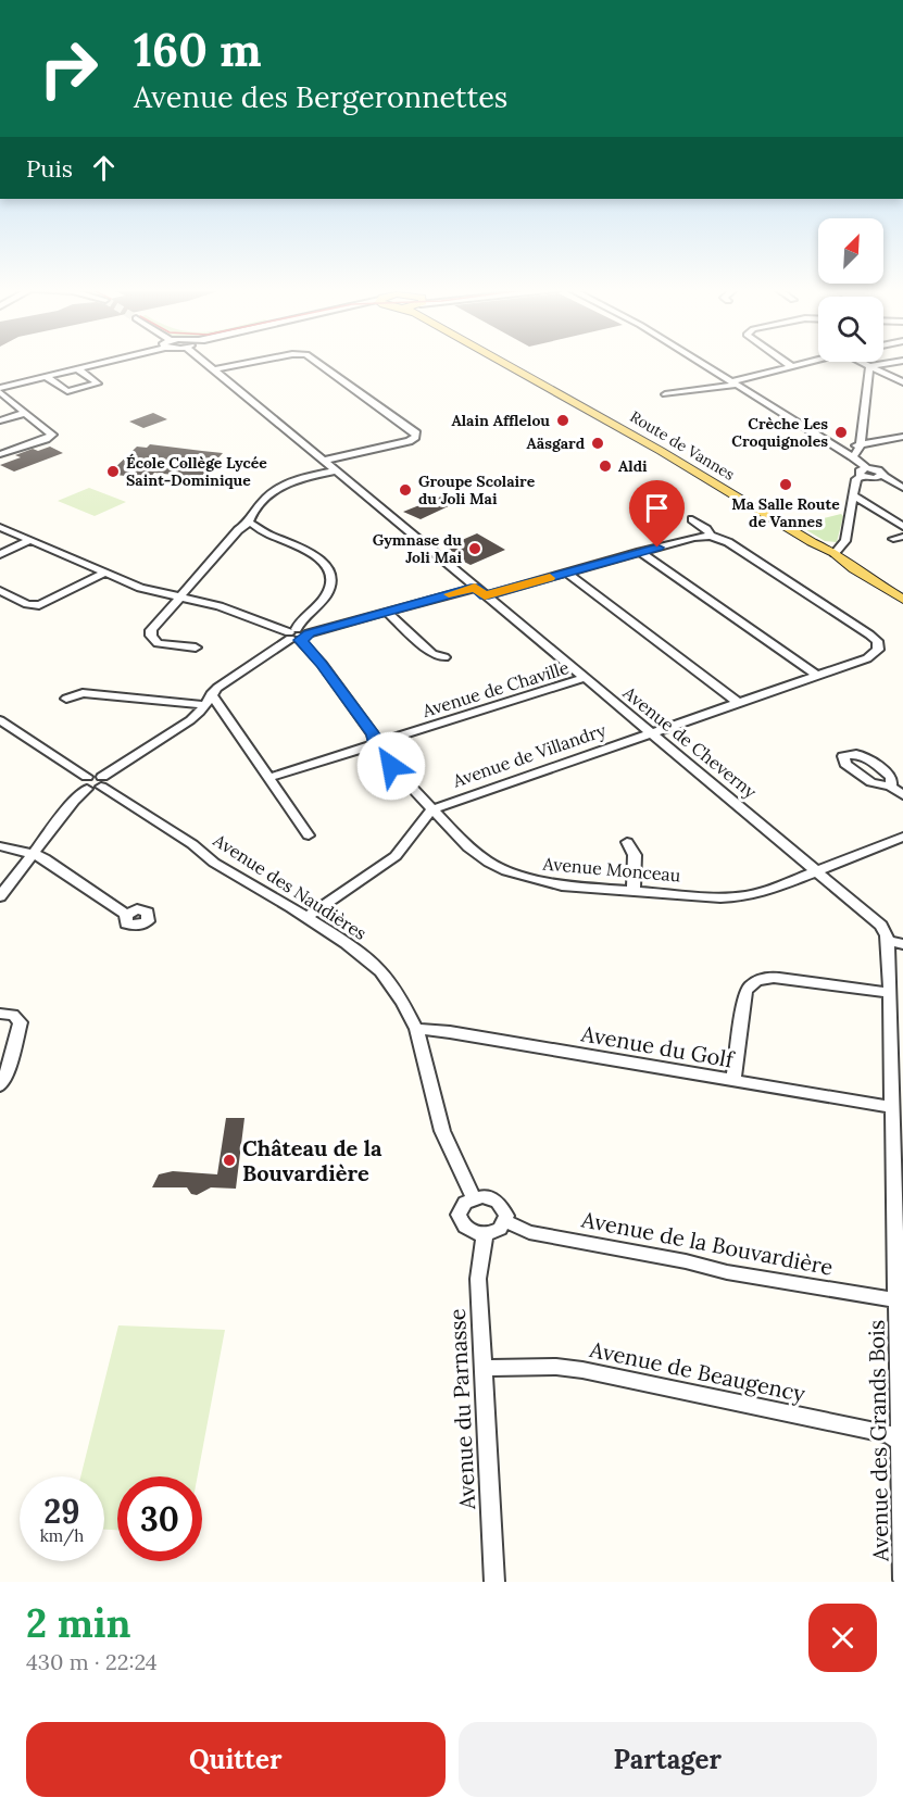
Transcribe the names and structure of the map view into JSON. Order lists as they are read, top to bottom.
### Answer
{
  "streets": {
    "main road": ["Route de Vannes"],
    "street": [
      "Avenue de Chaville",
      "Avenue de Cheverny",
      "Avenue de Villandry",
      "Avenue Monceau",
      "Avenue des Naudières",
      "Avenue du Golf",
      "Avenue de la Bouvardière",
      "Avenue de Beaugency",
      "Avenue du Parnasse",
      "Avenue des Grands Bois"
    ]
  },
  "crossings": [
    ["Avenue de Chaville", "Avenue de Cheverny"],
    ["Avenue de Chaville", "Avenue Monceau"],
    ["Avenue de Cheverny", "Avenue de Villandry"],
    ["Avenue de Cheverny", "Avenue Monceau"],
    ["Avenue de Villandry", "Avenue Monceau"],
    ["Avenue des Naudières", "Avenue du Golf"],
    ["Avenue des Naudières", "Avenue de la Bouvardière"],
    ["Avenue des Naudières", "Avenue du Parnasse"],
    ["Avenue de la Bouvardière", "Avenue du Parnasse"],
    ["Avenue de la Bouvardière", "Avenue des Grands Bois"],
    ["Avenue de Beaugency", "Avenue du Parnasse"],
    ["Avenue de Beaugency", "Avenue des Grands Bois"]
  ],
  "places": [
    "Alain Afflelou",
    "Crèche Les Croquignoles",
    "Aäsgard",
    "Aldi",
    "École Collège Lycée Saint-Dominique",
    "Ma Salle Route de Vannes",
    "Groupe Scolaire du Joli Mai",
    "Gymnase du Joli Mai",
    "Château de la Bouvardière"
  ],
  "north": "top right",
  "page": {
    "turn": ["160 m", "Avenue des Bergeronnettes"],
    "then": "Puis",
    "speed": "29 km/h",
    "limit": "30",
    "heading": ["2 min", "430 m · 22:24"],
    "buttons": ["Quitter", "Partager"]
  }
}
